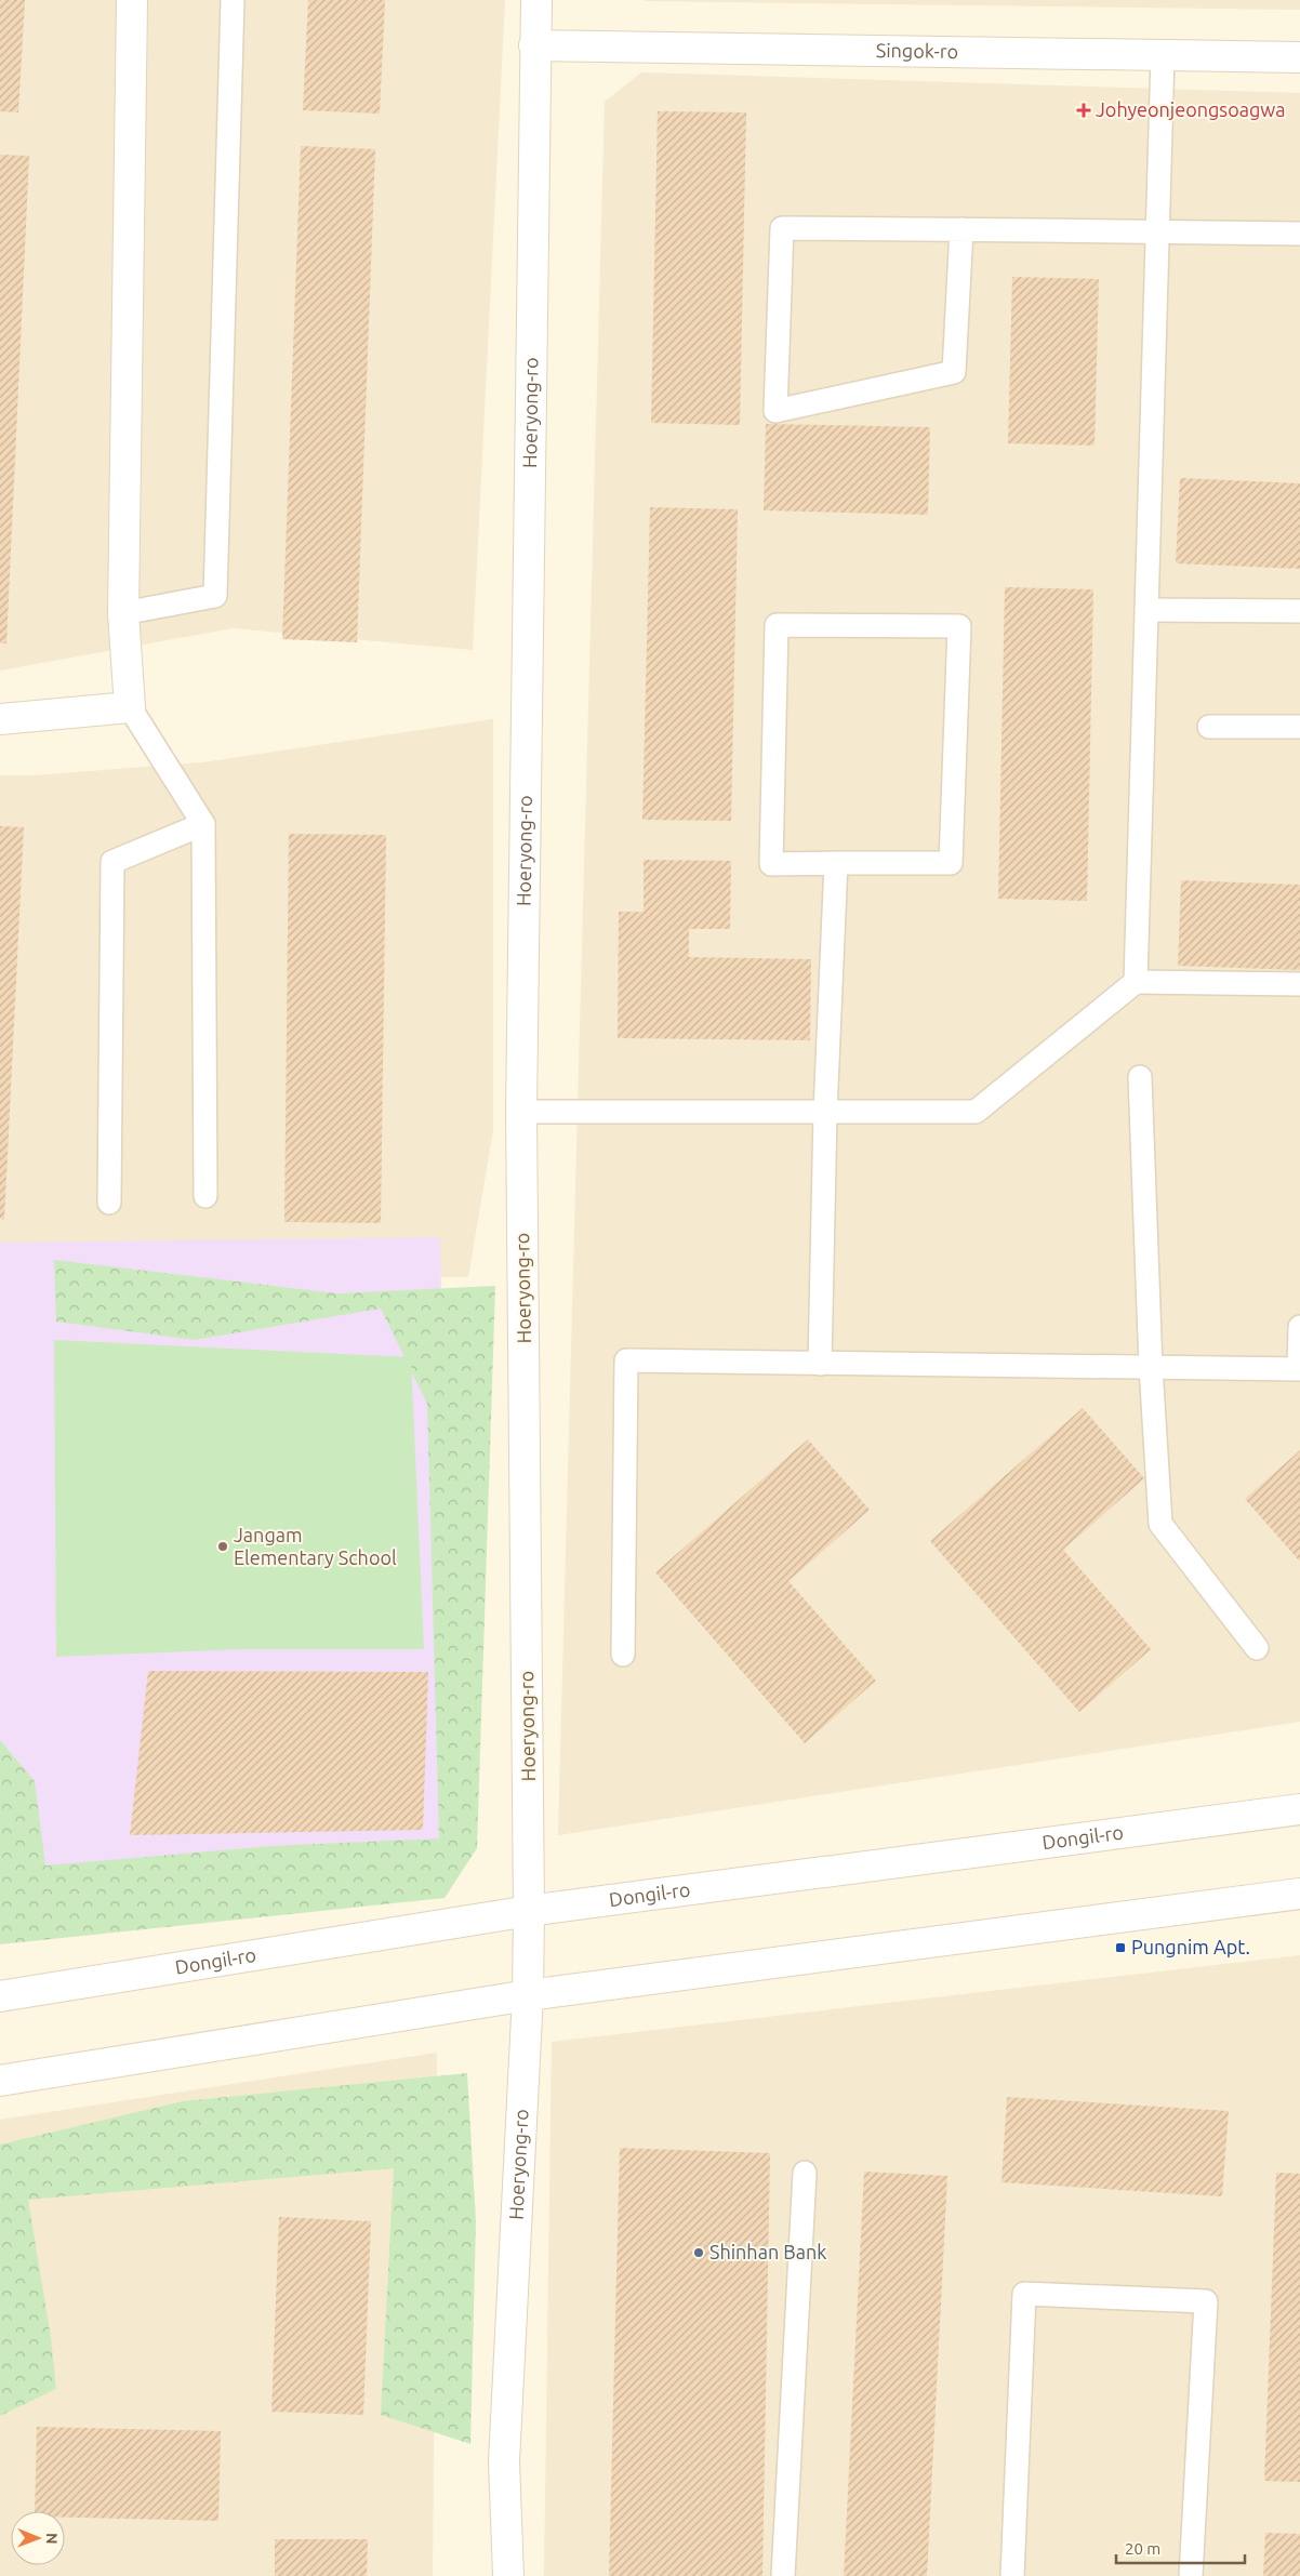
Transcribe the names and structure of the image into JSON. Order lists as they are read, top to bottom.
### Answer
{
  "streets": {
    "street": ["Singok-ro", "Hoeryong-ro", "Dongil-ro"]
  },
  "crossings": [
    ["Singok-ro", "Hoeryong-ro"],
    ["Hoeryong-ro", "Dongil-ro"]
  ],
  "places": {
    "health": ["Johyeonjeongsoagwa"],
    "other": ["Jangam Elementary School", "Shinhan Bank"],
    "transit": ["Pungnim Apt."]
  },
  "scale_bar": "20 m",
  "north": "right"
}
